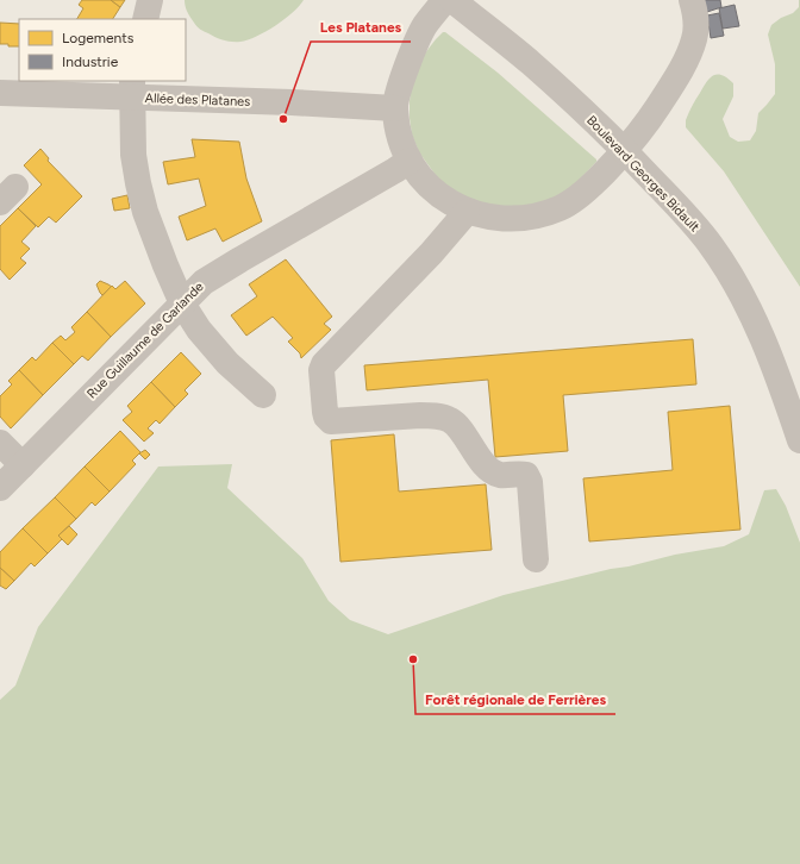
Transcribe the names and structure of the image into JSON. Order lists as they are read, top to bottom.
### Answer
{
  "streets": {
    "street": ["Allée des Platanes", "Boulevard Georges Bidault", "Rue Guillaume de Garlande"]
  },
  "places": ["Les Platanes", "Forêt régionale de Ferrières"],
  "legend": ["Logements", "Industrie"]
}
